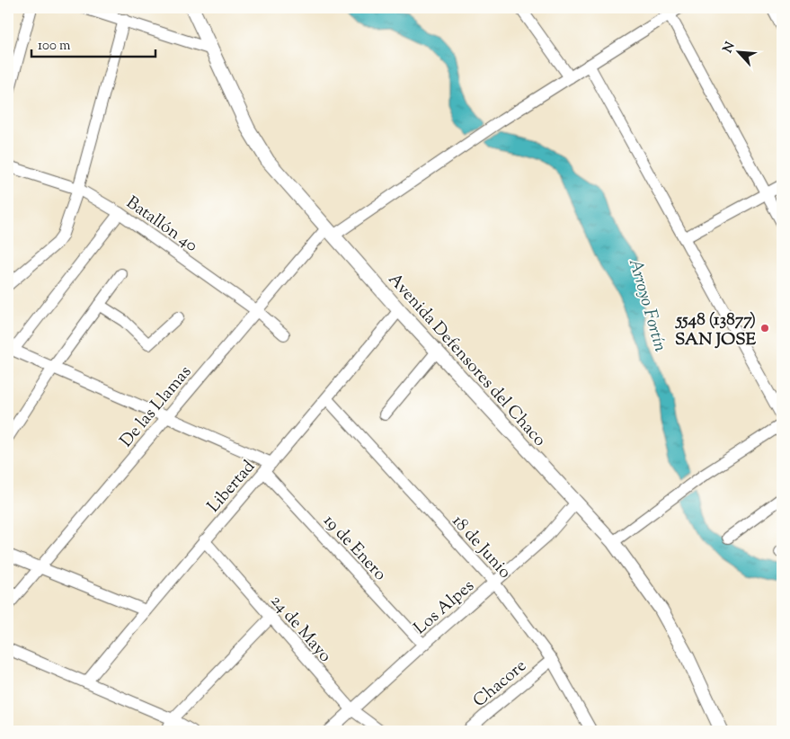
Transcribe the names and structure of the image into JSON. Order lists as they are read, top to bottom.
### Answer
{
  "streets": {
    "main road": ["Avenida Defensores del Chaco"],
    "street": [
      "Batallón 40",
      "De las Llamas",
      "Libertad",
      "18 de Junio",
      "19 de Enero",
      "Los Alpes",
      "24 de Mayo",
      "Chacore"
    ]
  },
  "crossings": [
    ["Batallón 40", "De las Llamas"],
    ["Avenida Defensores del Chaco", "De las Llamas"],
    ["Avenida Defensores del Chaco", "Libertad"],
    ["Avenida Defensores del Chaco", "Los Alpes"],
    ["De las Llamas", "19 de Enero"],
    ["Libertad", "18 de Junio"],
    ["Libertad", "19 de Enero"],
    ["Libertad", "24 de Mayo"],
    ["18 de Junio", "Los Alpes"],
    ["18 de Junio", "Chacore"],
    ["19 de Enero", "Los Alpes"],
    ["Los Alpes", "24 de Mayo"]
  ],
  "water": ["Arroyo Fortín"],
  "places": ["5548 (13877) SAN JOSE"],
  "scale_bar": "100 m",
  "north": "top left"
}
